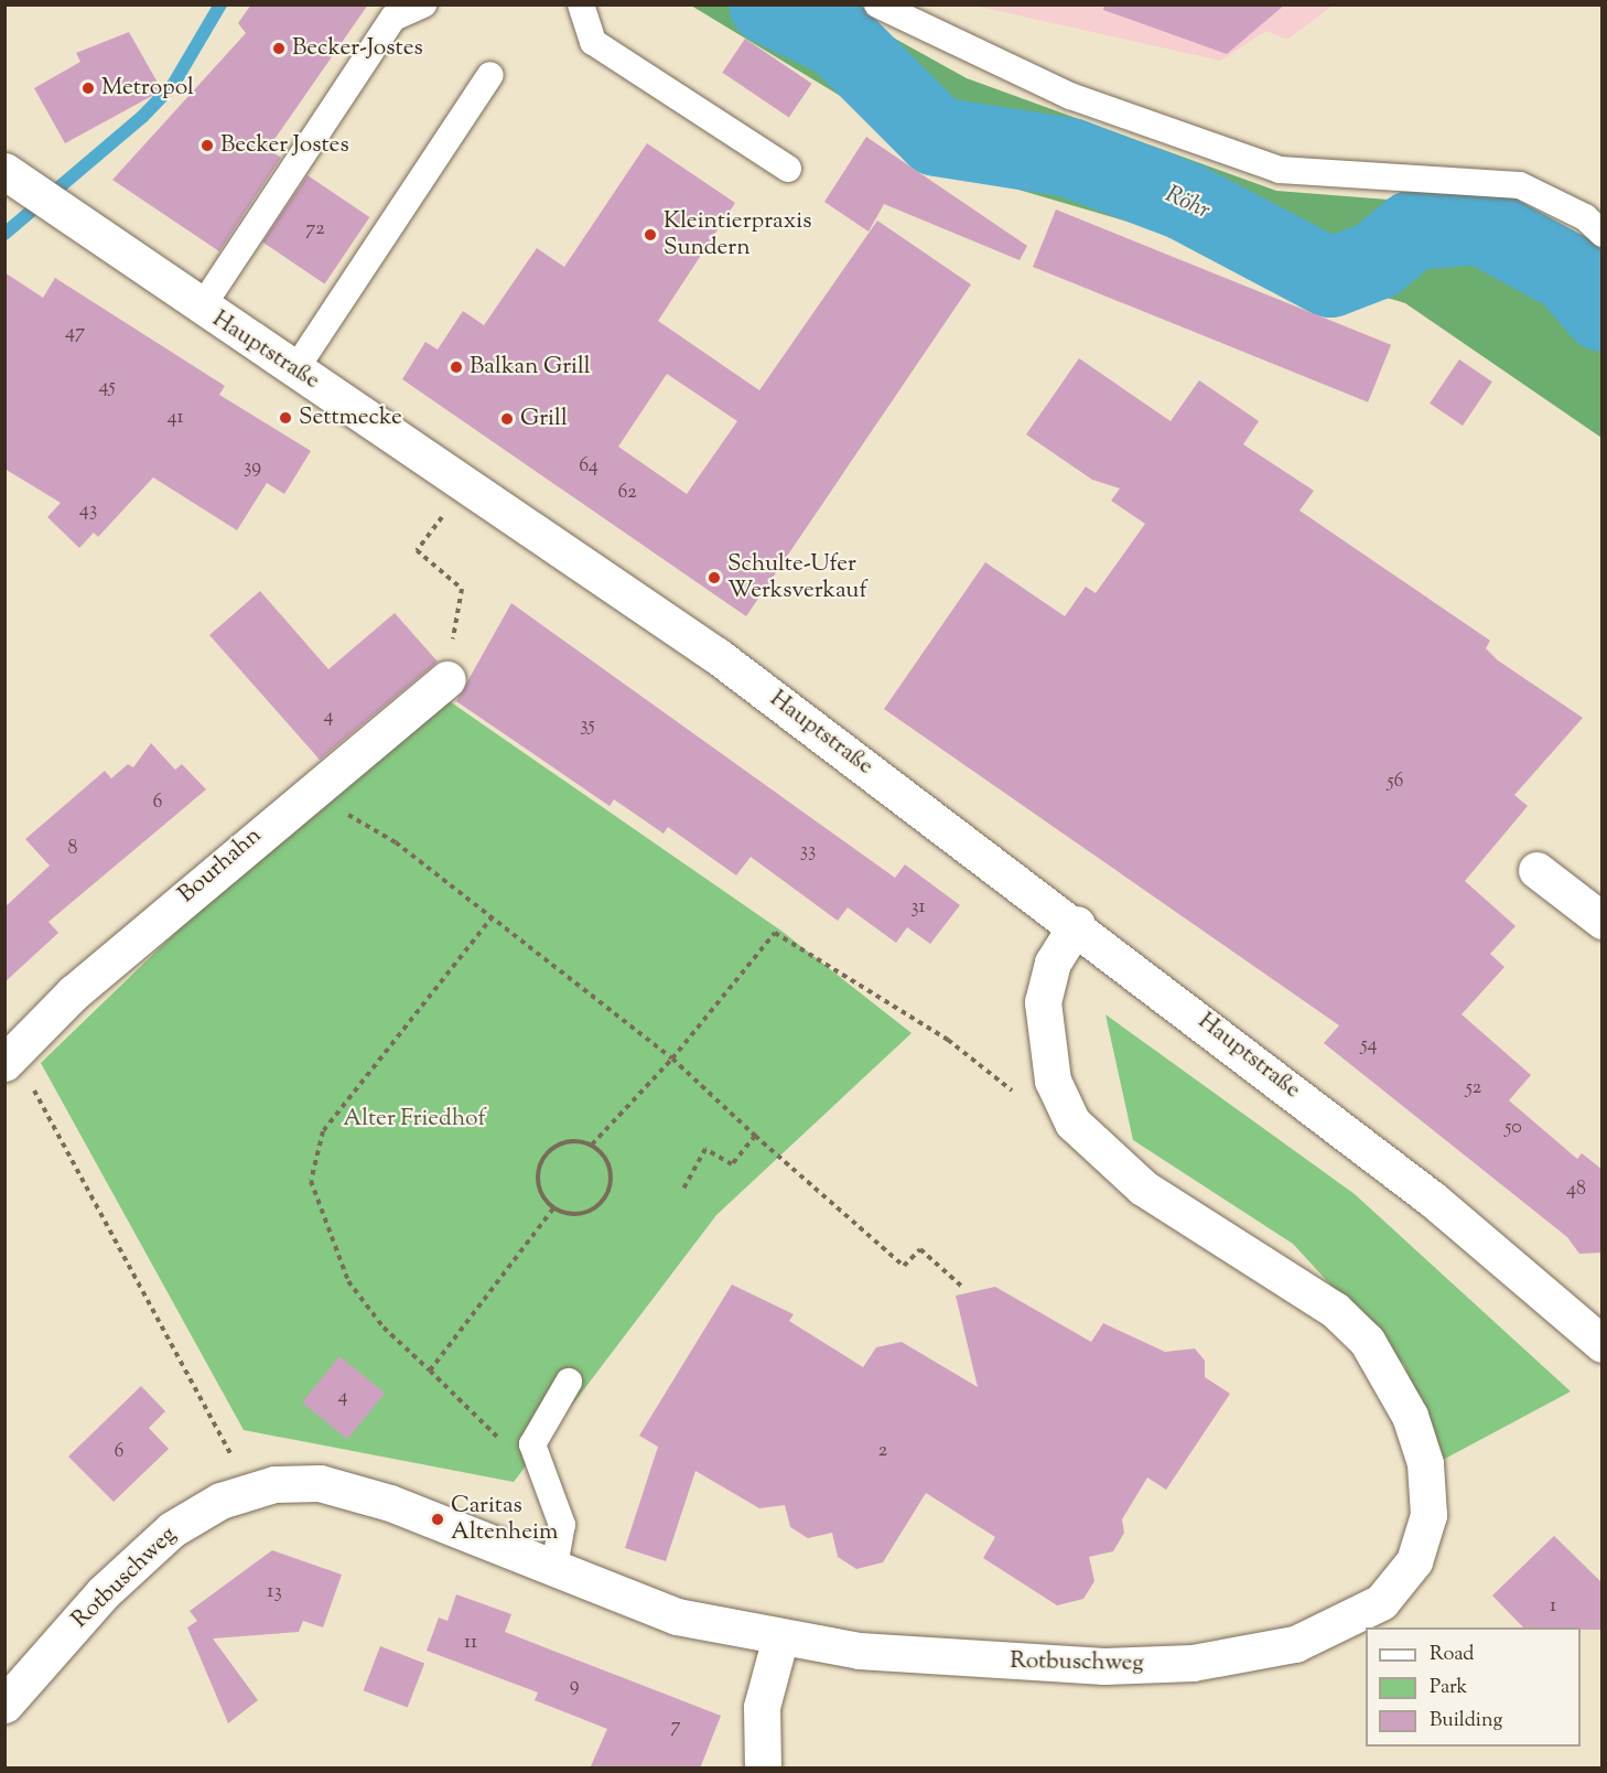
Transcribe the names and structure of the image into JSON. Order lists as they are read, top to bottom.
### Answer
{
  "streets": {
    "street": ["Hauptstraße", "Bourhahn", "Rotbuschweg"]
  },
  "crossings": [
    ["Hauptstraße", "Rotbuschweg"]
  ],
  "water": ["Röhr"],
  "parks": ["Alter Friedhof"],
  "places": [
    "Becker-Jostes",
    "Metropol",
    "Becker Jostes",
    "Kleintierpraxis Sundern",
    "Balkan Grill",
    "Settmecke",
    "Grill",
    "Schulte-Ufer Werksverkauf",
    "Caritas Altenheim"
  ],
  "house_numbers": [
    "72",
    "47",
    "45",
    "41",
    "64",
    "39",
    "62",
    "43",
    "4",
    "35",
    "56",
    "6",
    "8",
    "33",
    "31",
    "54",
    "52",
    "50",
    "48",
    "4",
    "2",
    "6",
    "13",
    "1",
    "11",
    "9",
    "7"
  ],
  "legend": ["Road", "Park", "Building"]
}
